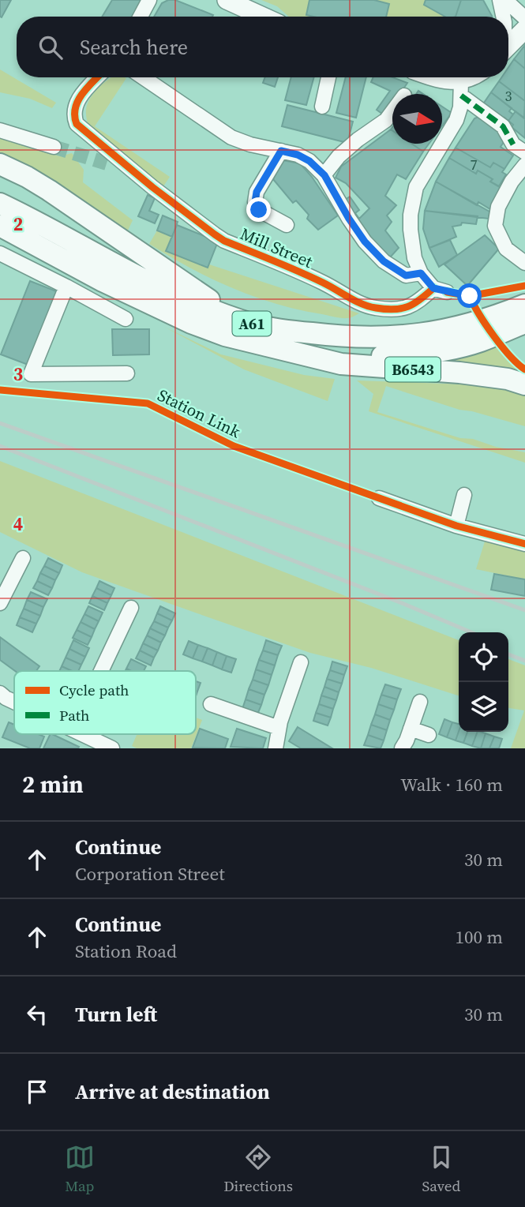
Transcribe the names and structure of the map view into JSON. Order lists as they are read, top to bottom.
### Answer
{
  "streets": {
    "highway": ["A61", "B6543"],
    "street": ["Mill Street"],
    "cycle path": ["Station Link"]
  },
  "crossings": [
    ["A61", "B6543"]
  ],
  "house_numbers": ["3", "7"],
  "legend": ["Cycle path", "Path"],
  "north": "right",
  "page": {
    "search": "Search here",
    "heading": ["2 min", "Walk · 160 m"],
    "list": [
      ["Continue", "Corporation Street", "30 m"],
      ["Continue", "Station Road", "100 m"],
      ["Turn left", "30 m"],
      "Arrive at destination"
    ],
    "nav": ["Map", "Directions", "Saved"]
  },
  "grid": {
    "rows": ["2", "3", "4"]
  }
}
